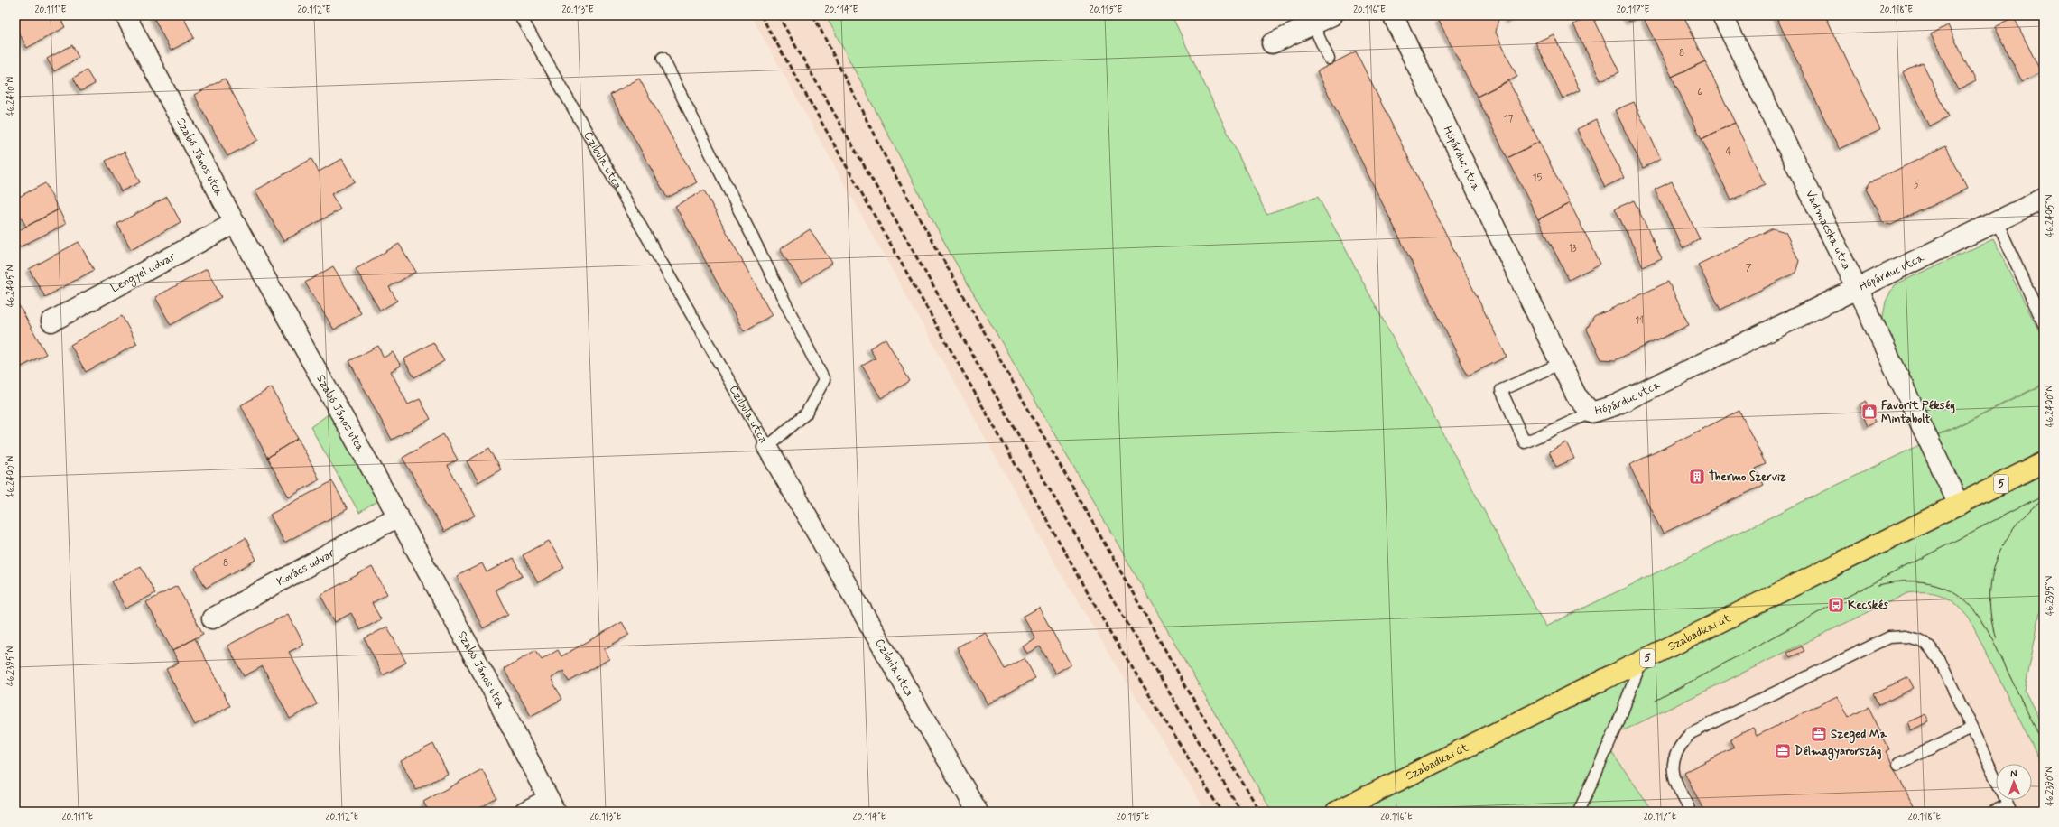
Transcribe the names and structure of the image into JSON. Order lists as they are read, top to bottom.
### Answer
{
  "streets": {
    "main road": ["5", "Szabadkai út"],
    "street": [
      "Szabó János utca",
      "Hópárduc utca",
      "Czibula utca",
      "Vadmacska utca",
      "Lengyel udvar",
      "Kovács udvar"
    ]
  },
  "crossings": [
    ["Szabó János utca", "Lengyel udvar"],
    ["Szabó János utca", "Kovács udvar"],
    ["Hópárduc utca", "Vadmacska utca"],
    ["Vadmacska utca", "Szabadkai út"]
  ],
  "places": {
    "shop": ["Favorit Pékség Mintabolt"],
    "building": ["Thermo Szerviz"],
    "bus stop": ["Kecskés"],
    "office": ["Szeged Ma", "Délmagyarország"]
  },
  "house_numbers": [
    "8",
    "6",
    "17",
    "4",
    "15",
    "5",
    "13",
    "7",
    "11",
    "8"
  ],
  "north": "top",
  "coordinates": [
    "20.111°E",
    "20.112°E",
    "20.113°E",
    "20.114°E",
    "20.115°E",
    "20.116°E",
    "20.117°E",
    "20.118°E",
    "46.2410°N",
    "46.2405°N",
    "46.2400°N",
    "46.2395°N",
    "46.2390°N"
  ]
}
